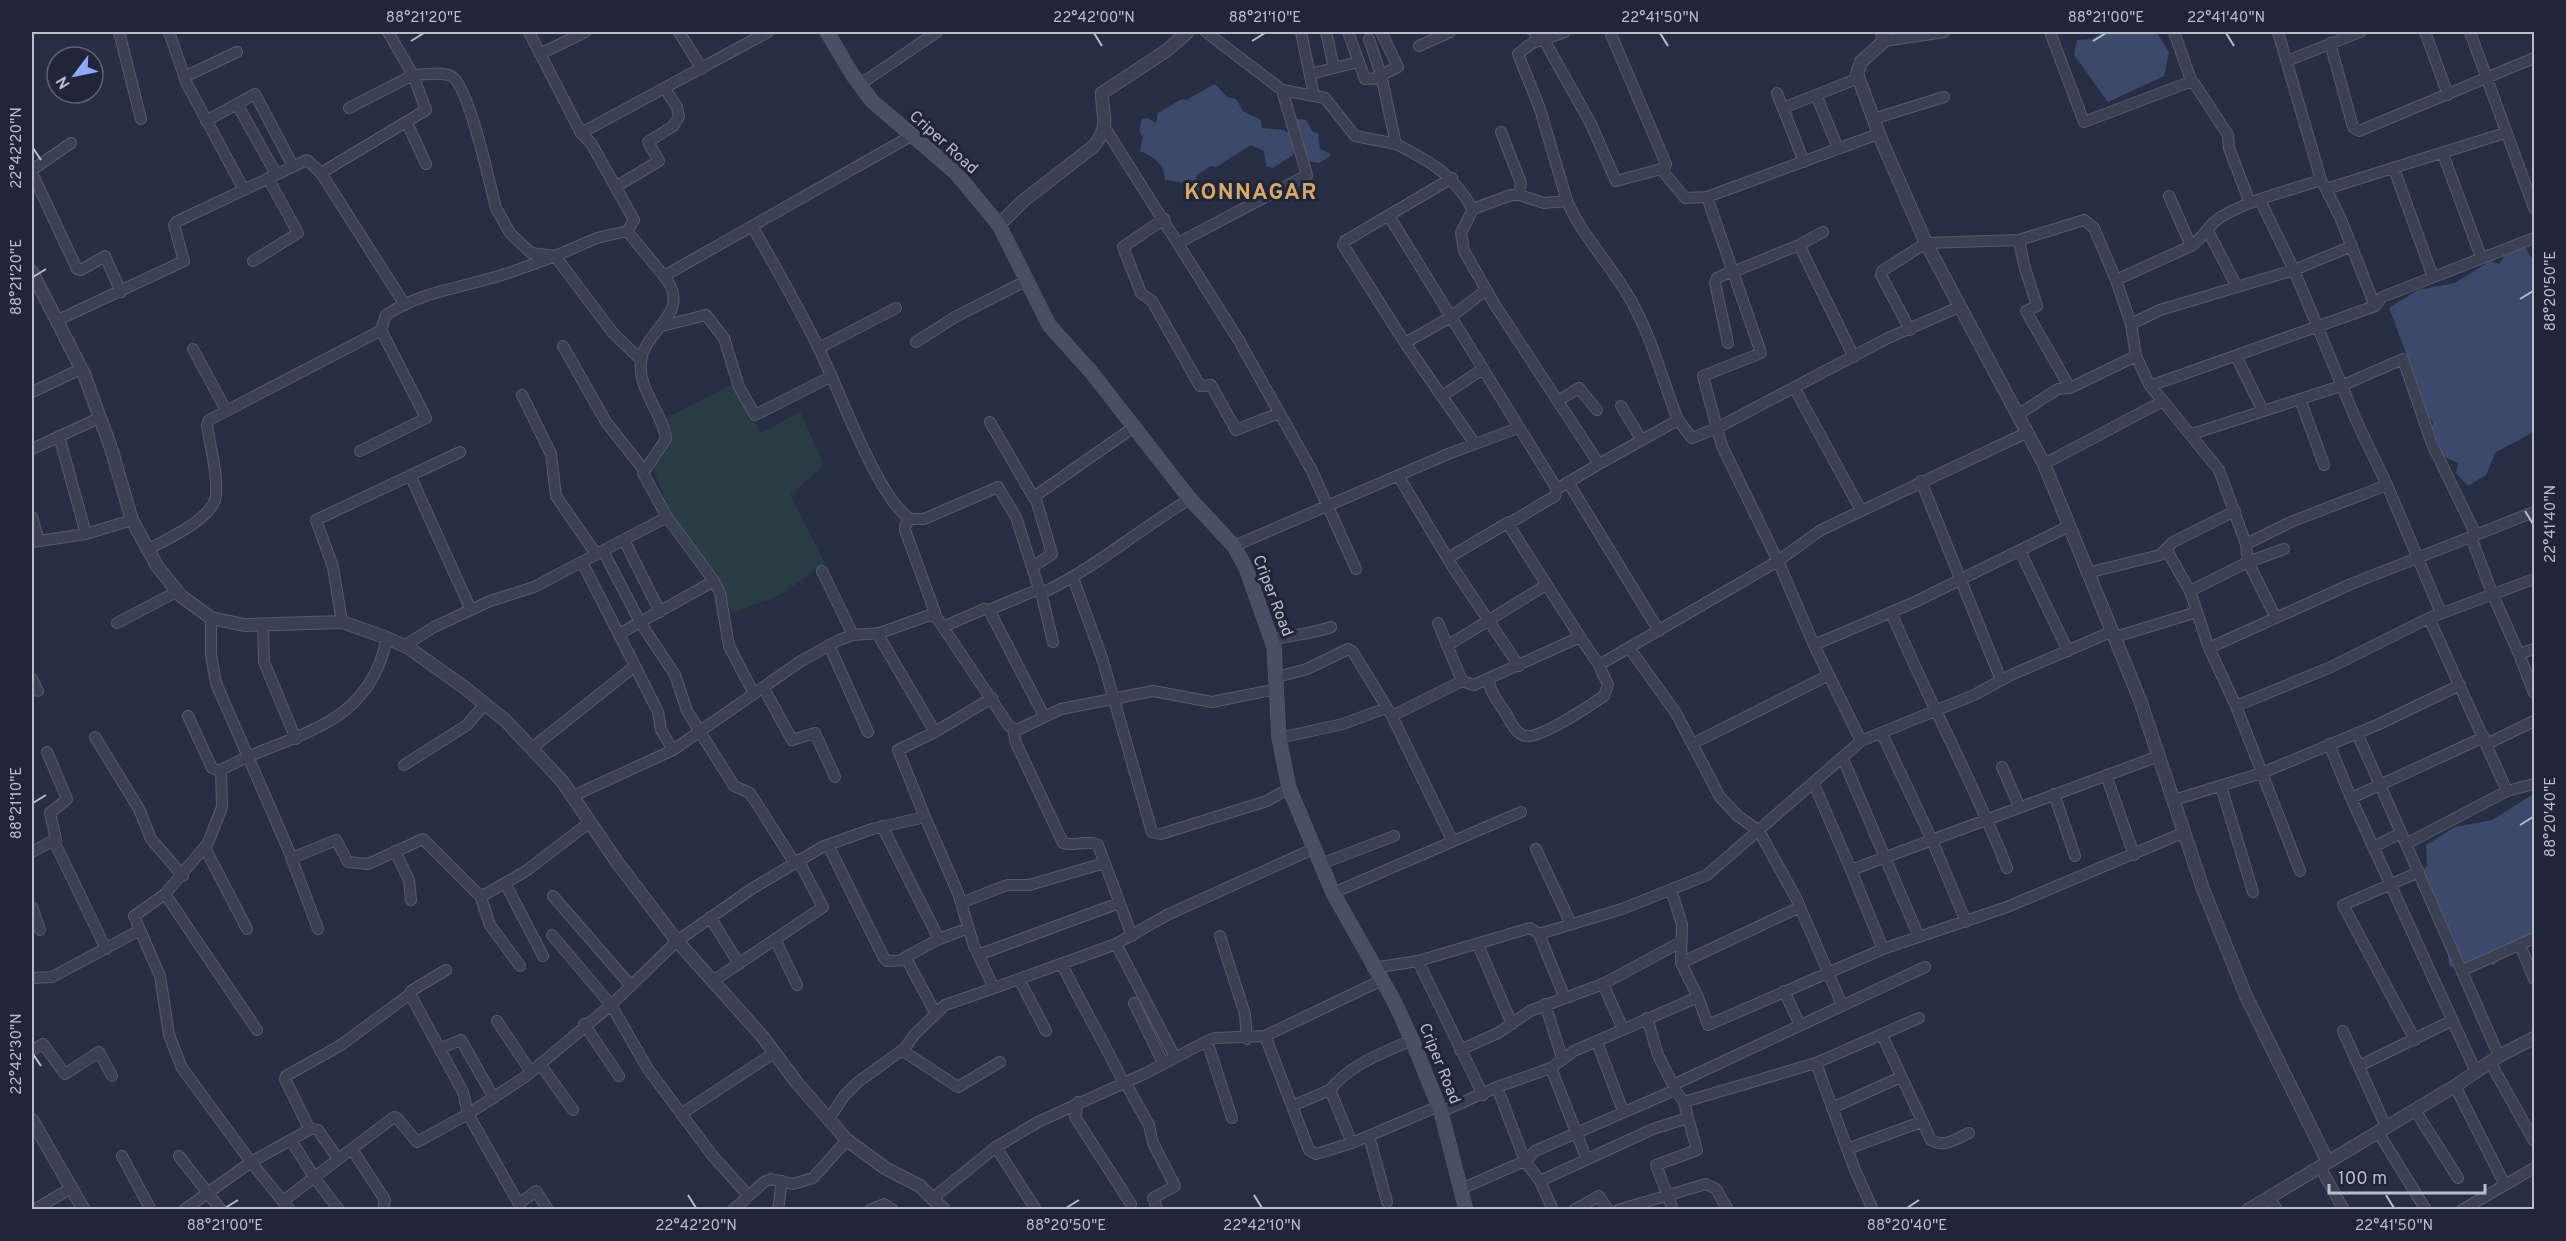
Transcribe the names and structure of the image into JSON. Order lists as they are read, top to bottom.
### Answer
{
  "streets": {
    "main road": ["Criper Road"]
  },
  "districts": ["KONNAGAR"],
  "scale_bar": "100 m",
  "north": "bottom left",
  "coordinates": [
    "88°21'20\"E",
    "22°42'00\"N",
    "88°21'10\"E",
    "22°41'50\"N",
    "88°21'00\"E",
    "22°41'40\"N",
    "22°42'20\"N",
    "88°20'50\"E",
    "88°20'40\"E",
    "22°42'30\"N",
    "22°42'10\"N"
  ]
}
